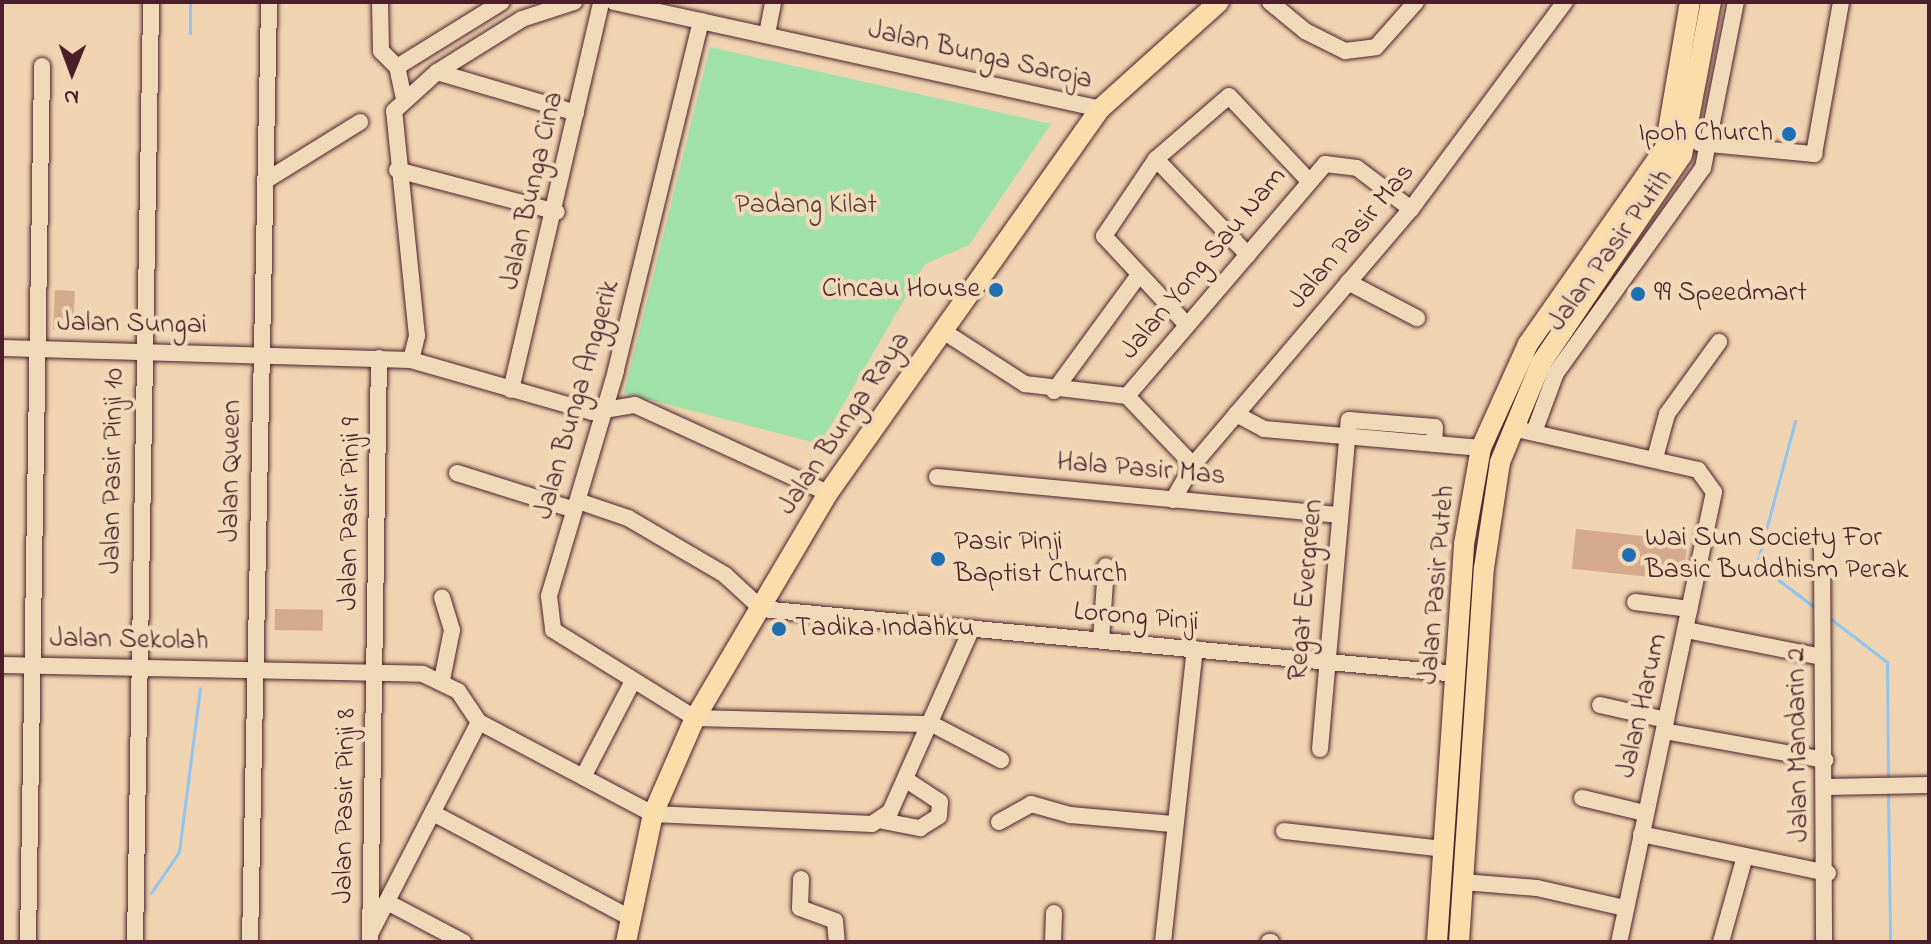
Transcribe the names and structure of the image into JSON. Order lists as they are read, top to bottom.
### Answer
{
  "streets": {
    "main road": ["Jalan Bunga Raya", "Jalan Pasir Puteh"],
    "street": [
      "Jalan Bunga Saroja",
      "Jalan Bunga Cina",
      "Jalan Pasir Mas",
      "Jalan Pasir Putih",
      "Jalan Yong Sau Nam",
      "Jalan Sungai",
      "Jalan Bunga Anggerik",
      "Hala Pasir Mas",
      "Jalan Pasir Pinji 10",
      "Jalan Queen",
      "Jalan Pasir Pinji 9",
      "Regat Evergreen",
      "Lorong Pinji",
      "Jalan Sekolah",
      "Jalan Harum",
      "Jalan Mandarin 2",
      "Jalan Pasir Pinji 8"
    ]
  },
  "crossings": [
    ["Jalan Bunga Saroja", "Jalan Bunga Anggerik"],
    ["Jalan Bunga Saroja", "Jalan Bunga Raya"],
    ["Jalan Bunga Cina", "Jalan Sungai"],
    ["Jalan Pasir Mas", "Jalan Yong Sau Nam"],
    ["Jalan Pasir Mas", "Hala Pasir Mas"],
    ["Jalan Yong Sau Nam", "Jalan Bunga Raya"],
    ["Jalan Sungai", "Jalan Bunga Anggerik"],
    ["Jalan Sungai", "Jalan Pasir Pinji 10"],
    ["Jalan Sungai", "Jalan Queen"],
    ["Jalan Sungai", "Jalan Pasir Pinji 9"],
    ["Jalan Bunga Anggerik", "Jalan Bunga Raya"],
    ["Jalan Bunga Raya", "Lorong Pinji"],
    ["Hala Pasir Mas", "Regat Evergreen"],
    ["Jalan Pasir Pinji 10", "Jalan Sekolah"],
    ["Jalan Queen", "Jalan Sekolah"],
    ["Jalan Pasir Pinji 9", "Jalan Sekolah"],
    ["Jalan Pasir Pinji 9", "Jalan Pasir Pinji 8"],
    ["Jalan Pasir Puteh", "Lorong Pinji"],
    ["Regat Evergreen", "Lorong Pinji"],
    ["Jalan Sekolah", "Jalan Pasir Pinji 8"]
  ],
  "parks": ["Padang Kilat"],
  "places": [
    "Ipoh Church",
    "Cincau House",
    "99 Speedmart",
    "Wai Sun Society For Basic Buddhism Perak",
    "Pasir Pinji Baptist Church",
    "Tadika Indahku"
  ],
  "north": "bottom"
}
